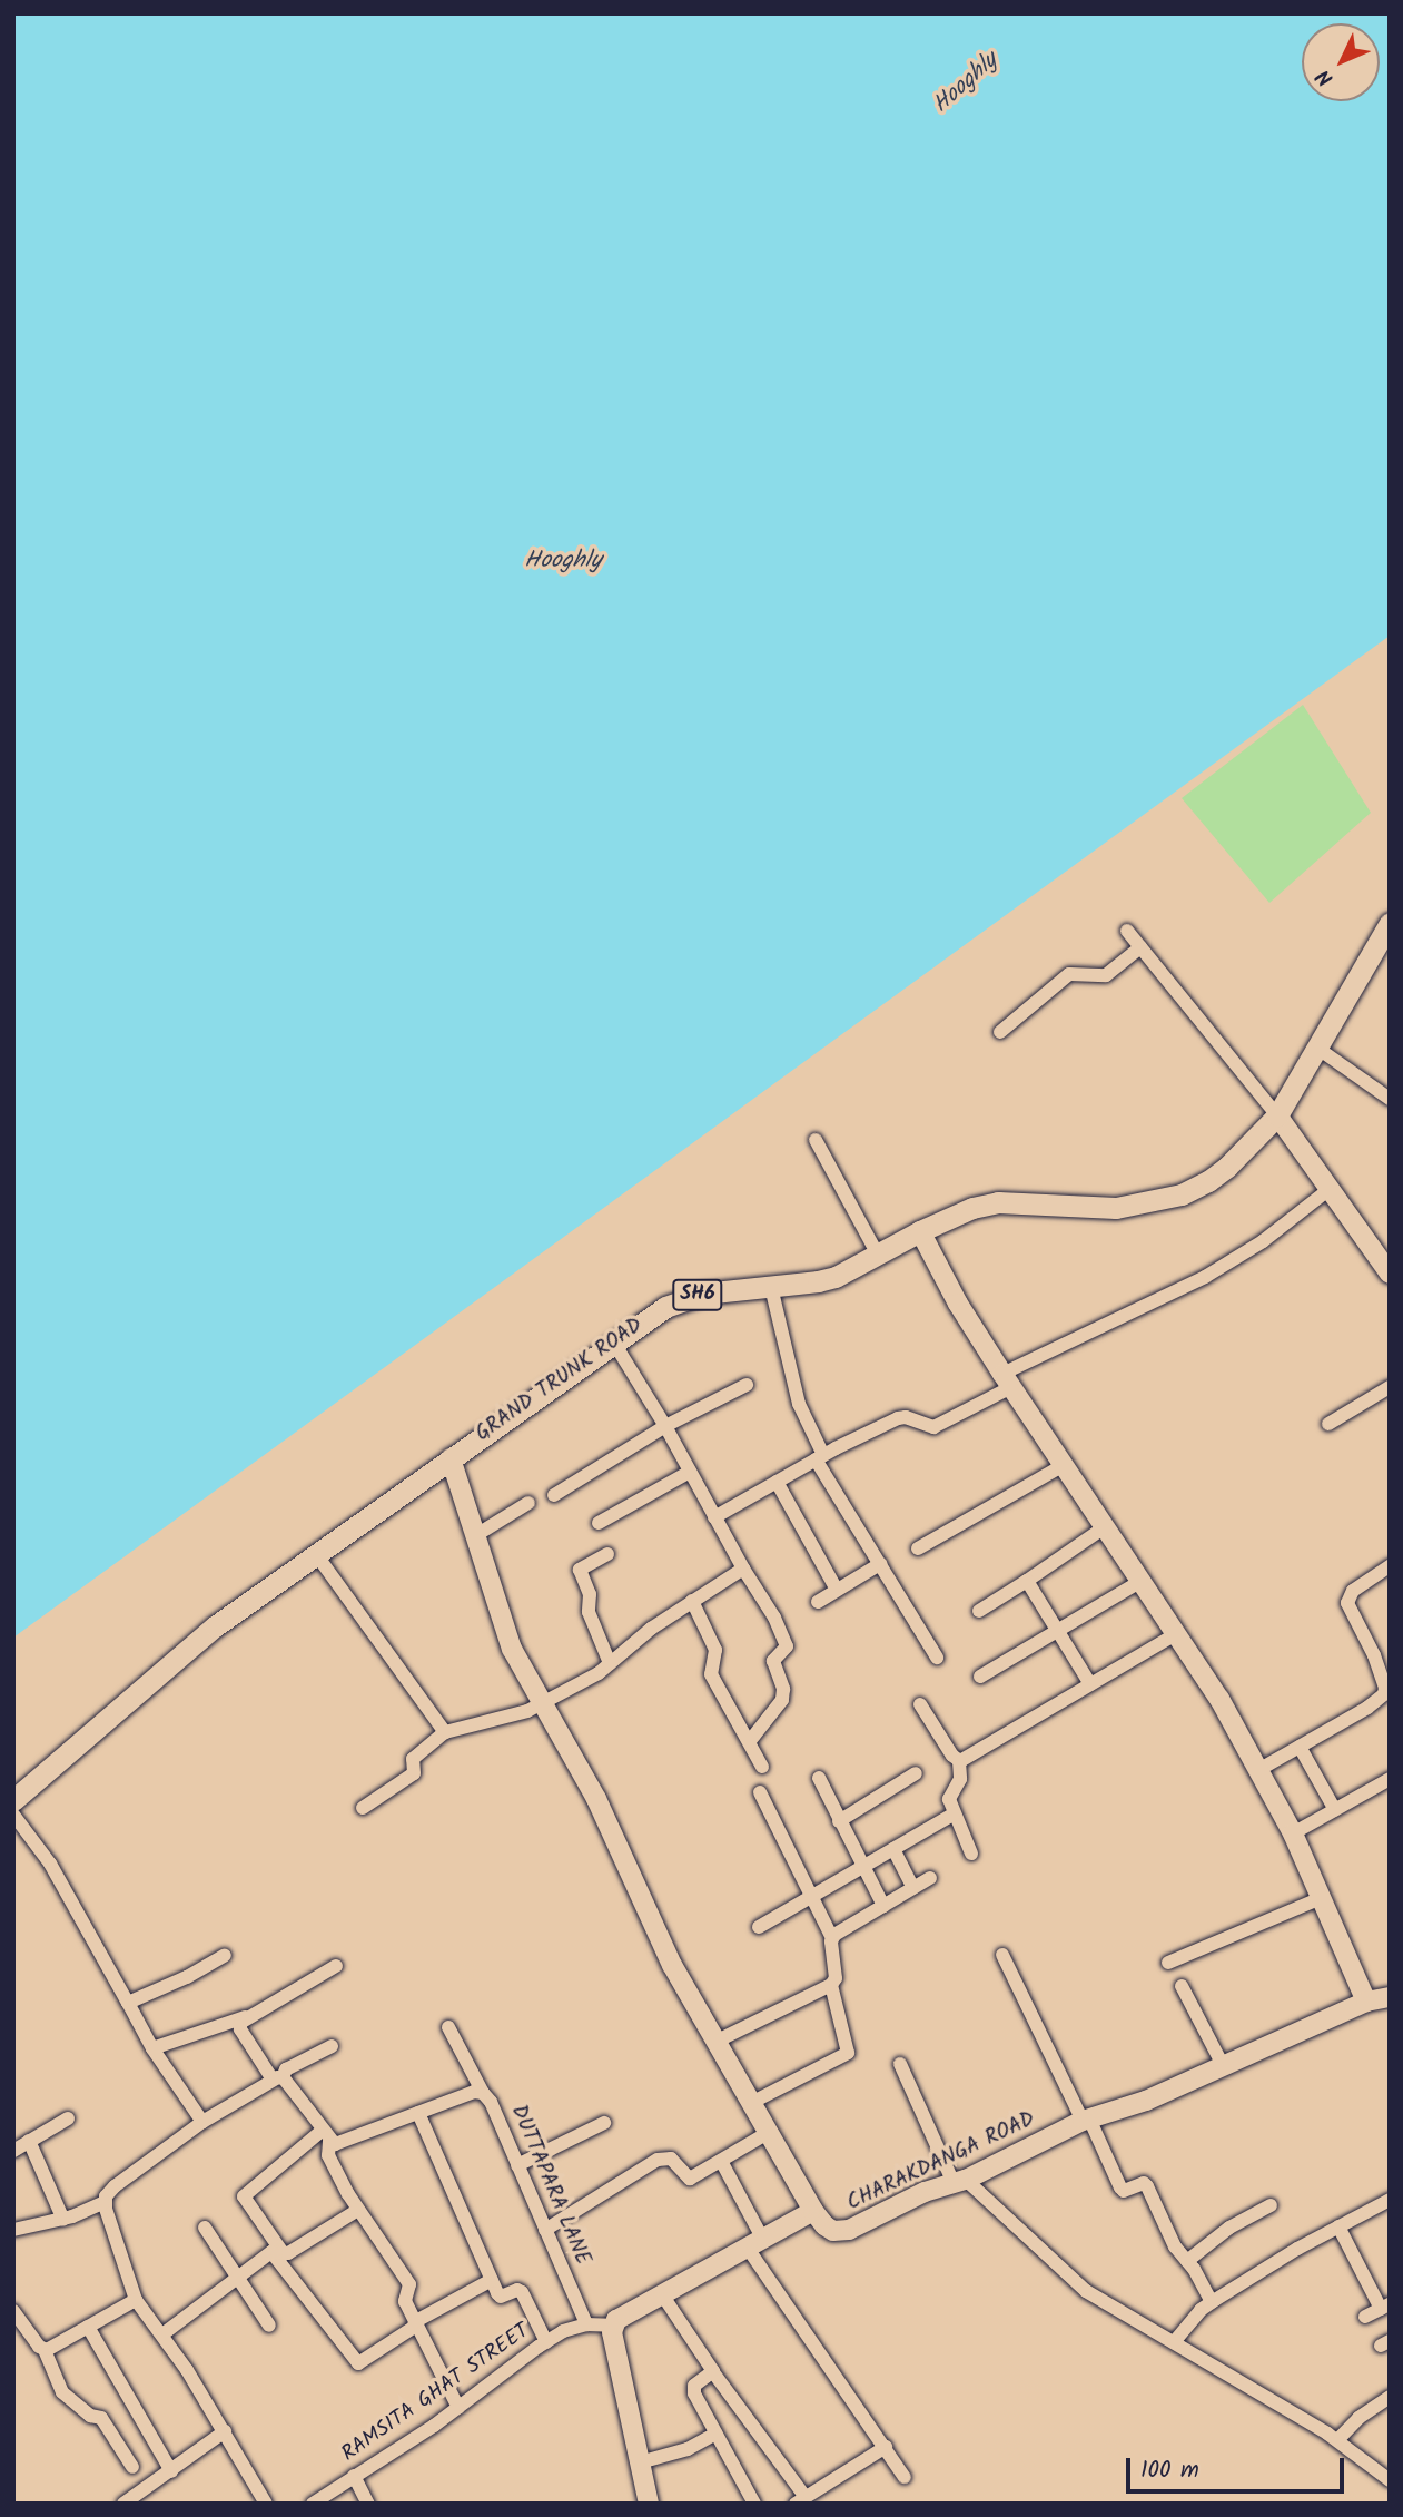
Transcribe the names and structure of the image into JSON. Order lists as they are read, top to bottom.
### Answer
{
  "streets": {
    "main road": ["SH6", "GRAND TRUNK ROAD"],
    "street": ["CHARAKDANGA ROAD", "DUTTAPARA LANE", "RAMSITA GHAT STREET"]
  },
  "crossings": [
    ["DUTTAPARA LANE", "RAMSITA GHAT STREET"]
  ],
  "water": ["Hooghly"],
  "scale_bar": "100 m",
  "north": "bottom left"
}
